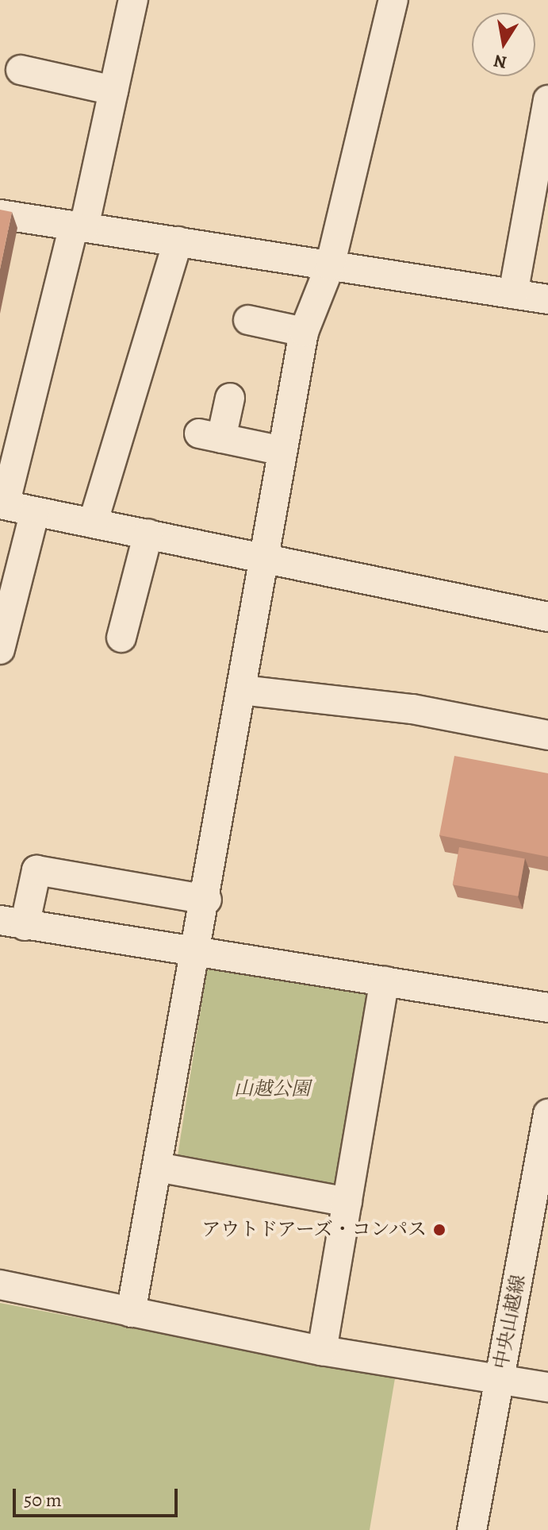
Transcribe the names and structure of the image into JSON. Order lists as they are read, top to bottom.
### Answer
{
  "streets": {
    "street": ["中央山越線"]
  },
  "parks": ["山越公園"],
  "places": ["アウトドアーズ・コンパス"],
  "scale_bar": "50 m",
  "north": "bottom"
}
